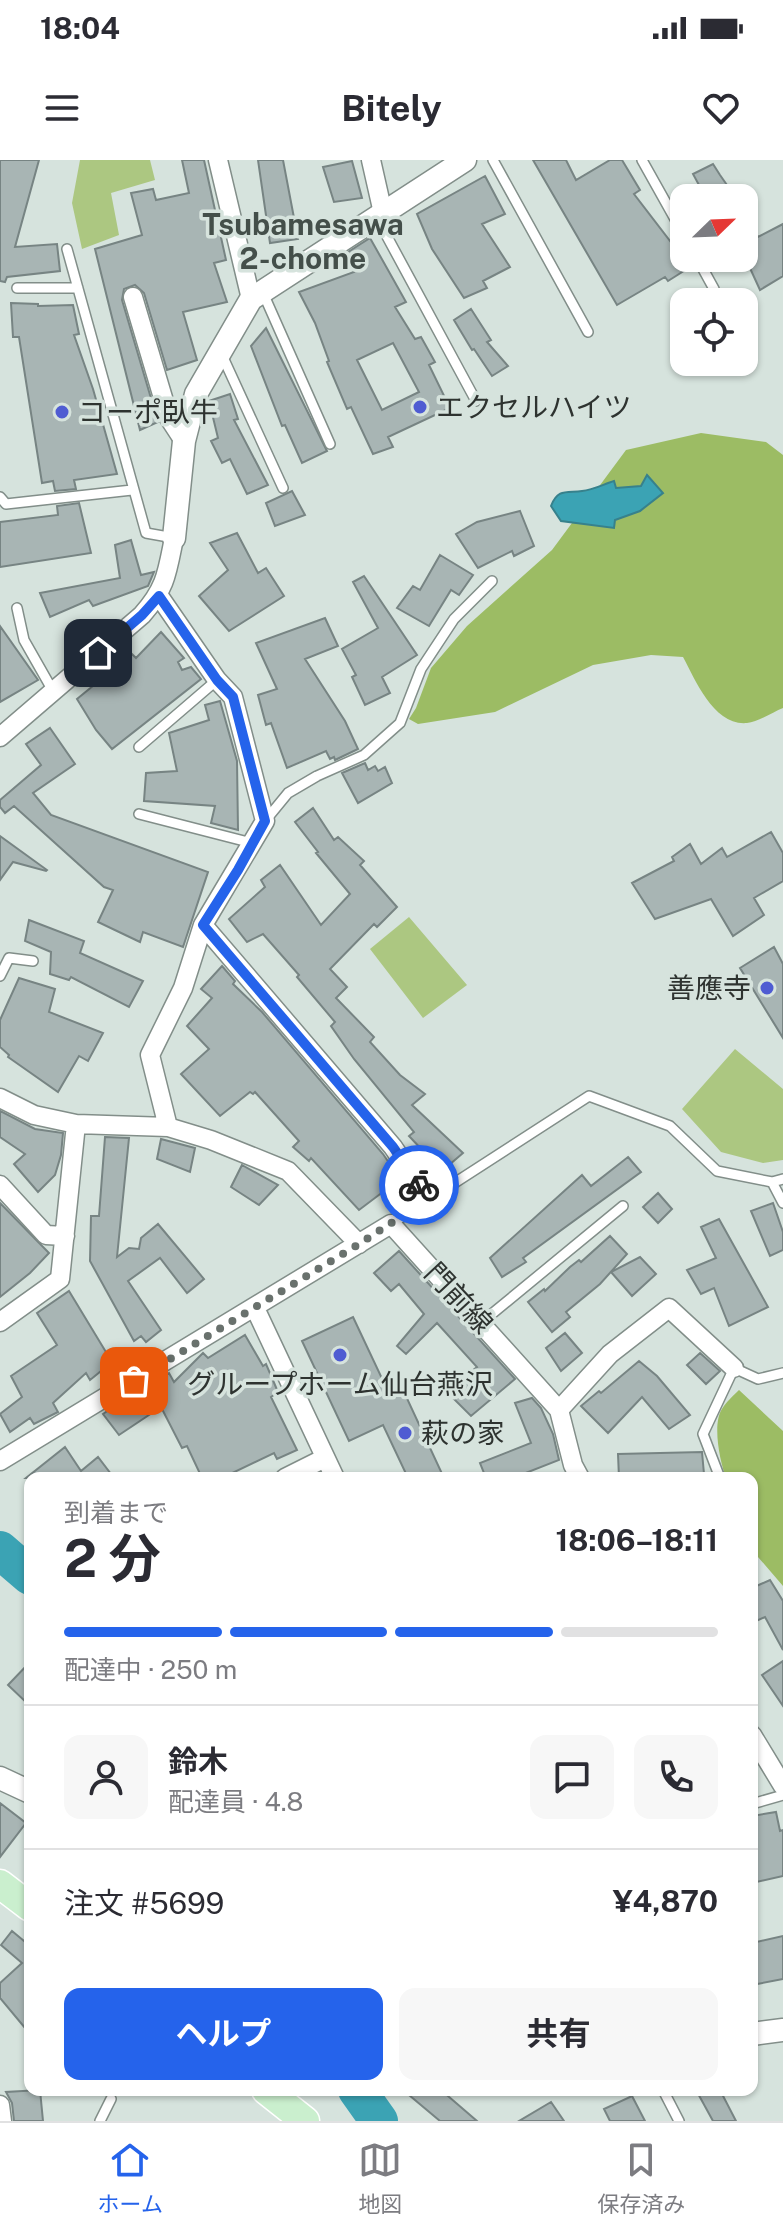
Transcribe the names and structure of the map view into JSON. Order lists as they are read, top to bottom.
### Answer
{
  "streets": {
    "street": ["門前線"]
  },
  "districts": ["Tsubamesawa 2-chome"],
  "places": [
    "エクセルハイツ",
    "コーポ臥牛",
    "善應寺",
    "グループホーム仙台燕沢",
    "萩の家"
  ],
  "north": "top right",
  "page": {
    "status": "18:04",
    "header": "Bitely",
    "heading": ["2 分", "到着まで", "18:06–18:11"],
    "panel": [
      "鈴木",
      "配達員 · 4.8",
      "注文 #5699",
      "¥4,870"
    ],
    "bar": "配達中 · 250 m",
    "buttons": ["ヘルプ", "共有"],
    "tabs": ["ホーム", "地図", "保存済み"]
  }
}
